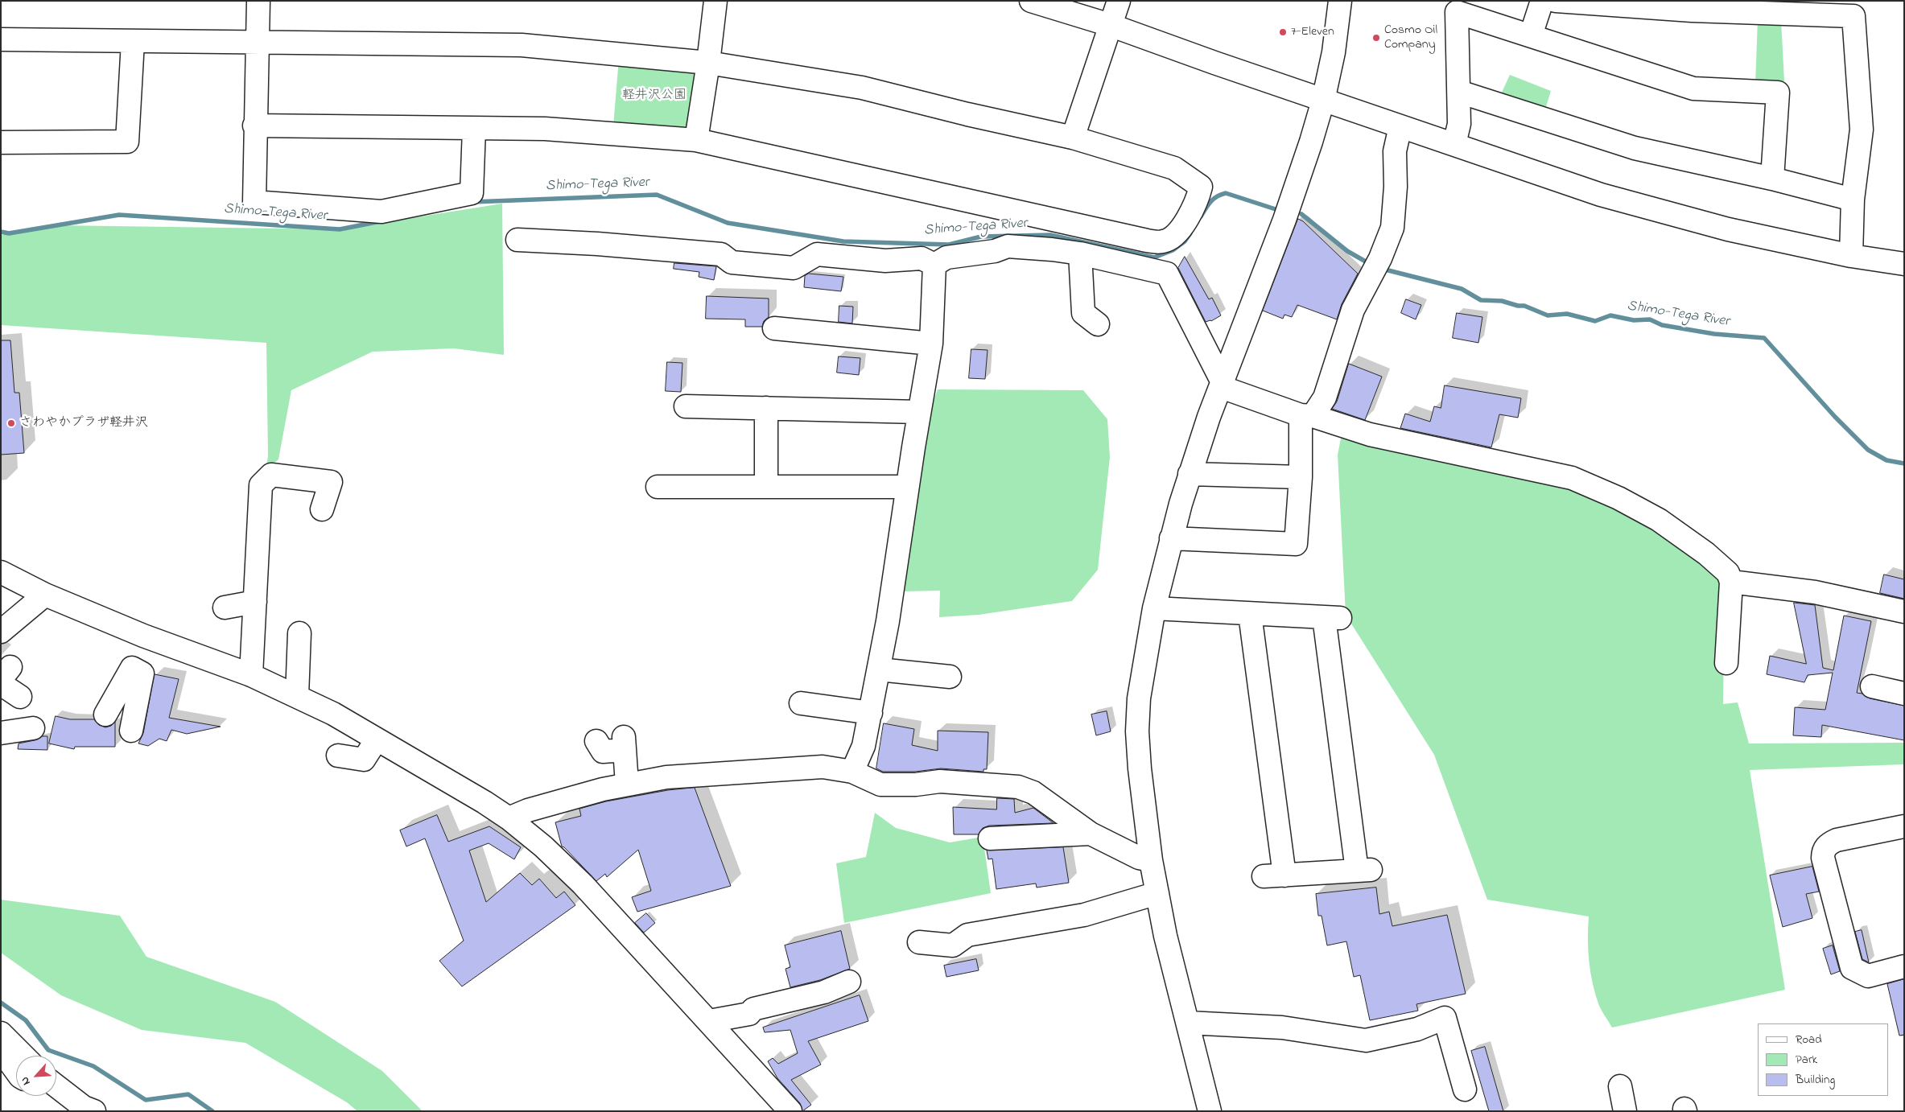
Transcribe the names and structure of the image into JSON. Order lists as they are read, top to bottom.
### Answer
{
  "water": ["Shimo-Tega River"],
  "parks": ["軽井沢公園"],
  "places": ["7-Eleven", "Cosmo Oil Company", "さわやかプラザ軽井沢"],
  "legend": ["Road", "Park", "Building"],
  "north": "bottom left"
}
